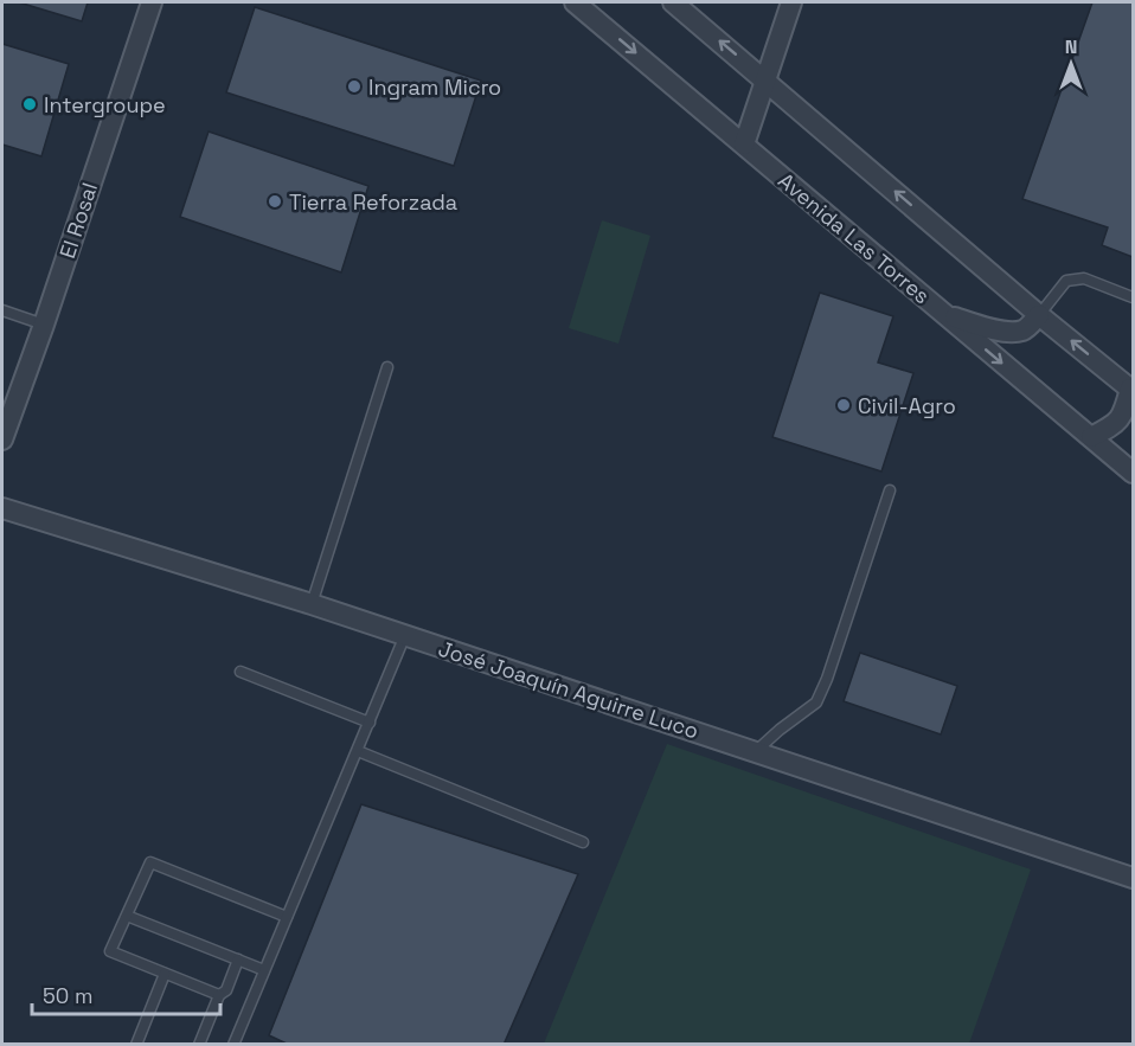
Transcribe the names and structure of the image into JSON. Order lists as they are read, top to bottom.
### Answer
{
  "streets": {
    "street": ["El Rosal", "Avenida Las Torres", "José Joaquín Aguirre Luco"]
  },
  "places": [
    "Ingram Micro",
    "Intergroupe",
    "Tierra Reforzada",
    "Civil-Agro"
  ],
  "scale_bar": "50 m",
  "north": "top"
}
